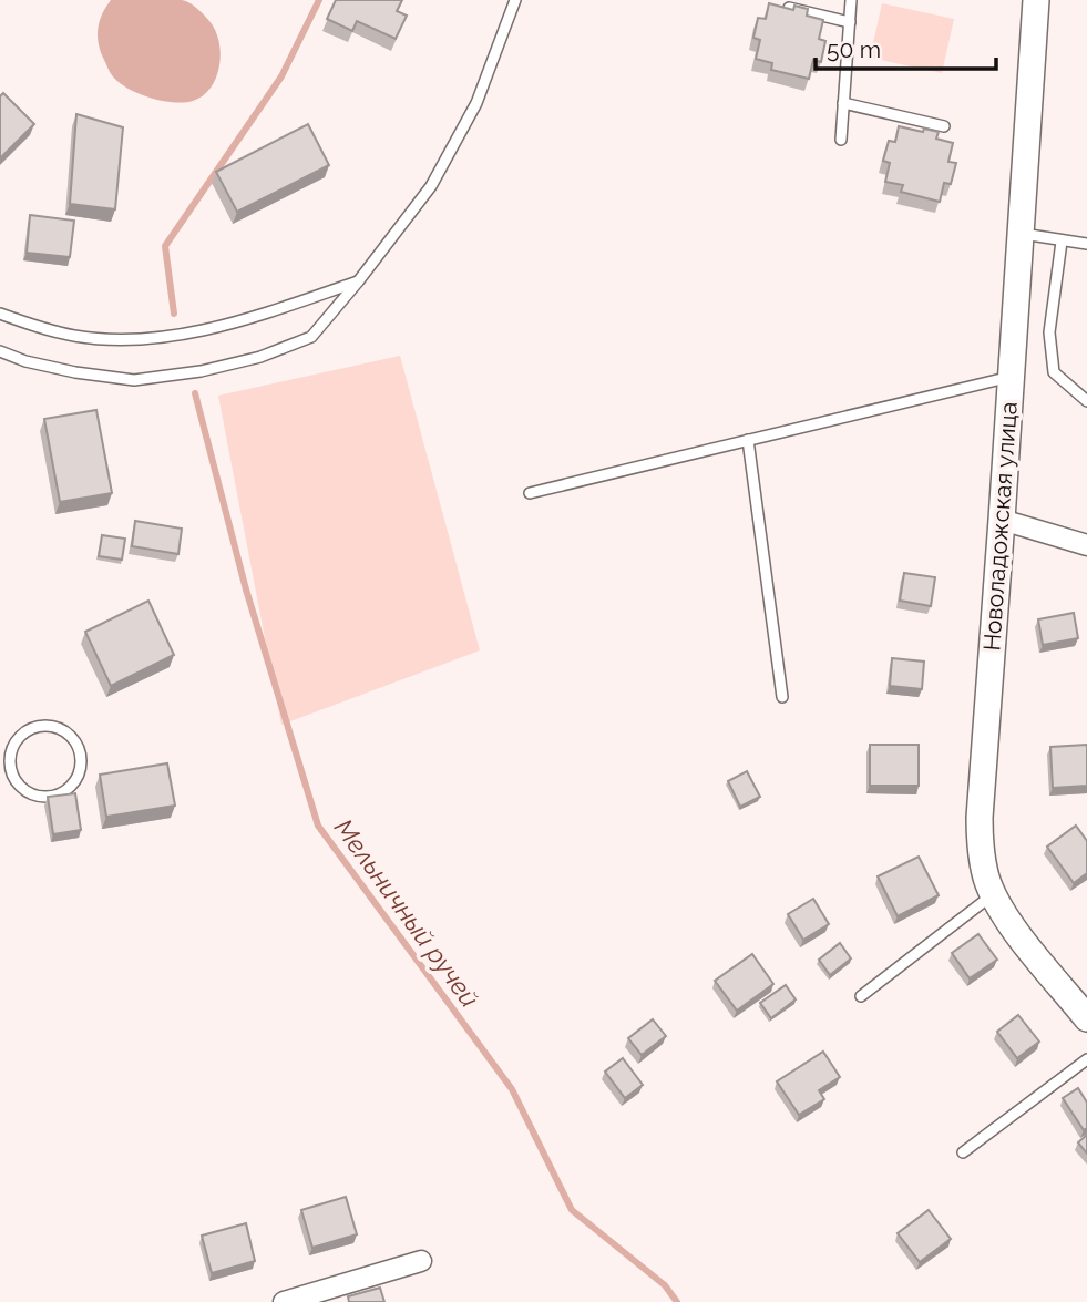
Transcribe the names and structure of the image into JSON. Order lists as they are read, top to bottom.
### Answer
{
  "streets": {
    "street": ["Новоладожская улица"]
  },
  "water": ["Мельничный ручей"],
  "scale_bar": "50 m"
}
